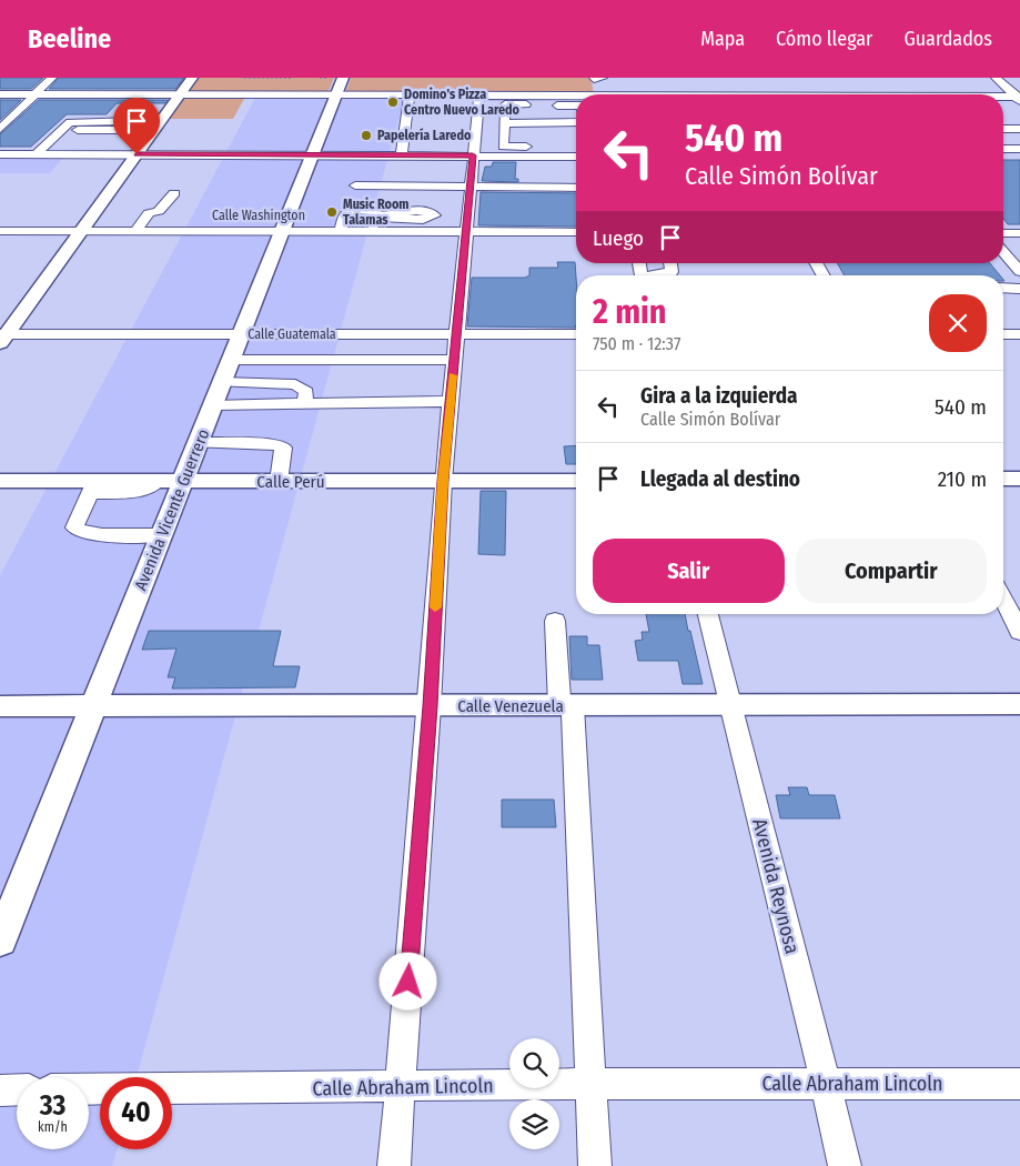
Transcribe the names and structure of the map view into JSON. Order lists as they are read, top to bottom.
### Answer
{
  "streets": {
    "main road": ["Calle Perú", "Avenida Vicente Guerrero", "Calle Venezuela"],
    "street": [
      "Calle Washington",
      "Calle Guatemala",
      "Avenida Reynosa",
      "Calle Abraham Lincoln"
    ]
  },
  "crossings": [
    ["Calle Washington", "Avenida Vicente Guerrero"],
    ["Calle Guatemala", "Avenida Vicente Guerrero"],
    ["Calle Perú", "Avenida Vicente Guerrero"],
    ["Avenida Vicente Guerrero", "Calle Venezuela"],
    ["Calle Venezuela", "Avenida Reynosa"],
    ["Avenida Reynosa", "Calle Abraham Lincoln"]
  ],
  "places": ["Domino's Pizza Centro Nuevo Laredo", "Papelería Laredo", "Music Room Talamas"],
  "page": {
    "header": "Beeline",
    "nav": ["Mapa", "Cómo llegar", "Guardados"],
    "turn": ["540 m", "Calle Simón Bolívar"],
    "then": "Luego",
    "heading": ["2 min", "750 m · 12:37"],
    "list": [
      {
        "name": "Gira a la izquierda",
        "note": "Calle Simón Bolívar",
        "value": "540 m"
      },
      {
        "name": "Llegada al destino",
        "value": "210 m"
      }
    ],
    "buttons": ["Salir", "Compartir"],
    "speed": "33 km/h",
    "limit": "40"
  }
}
